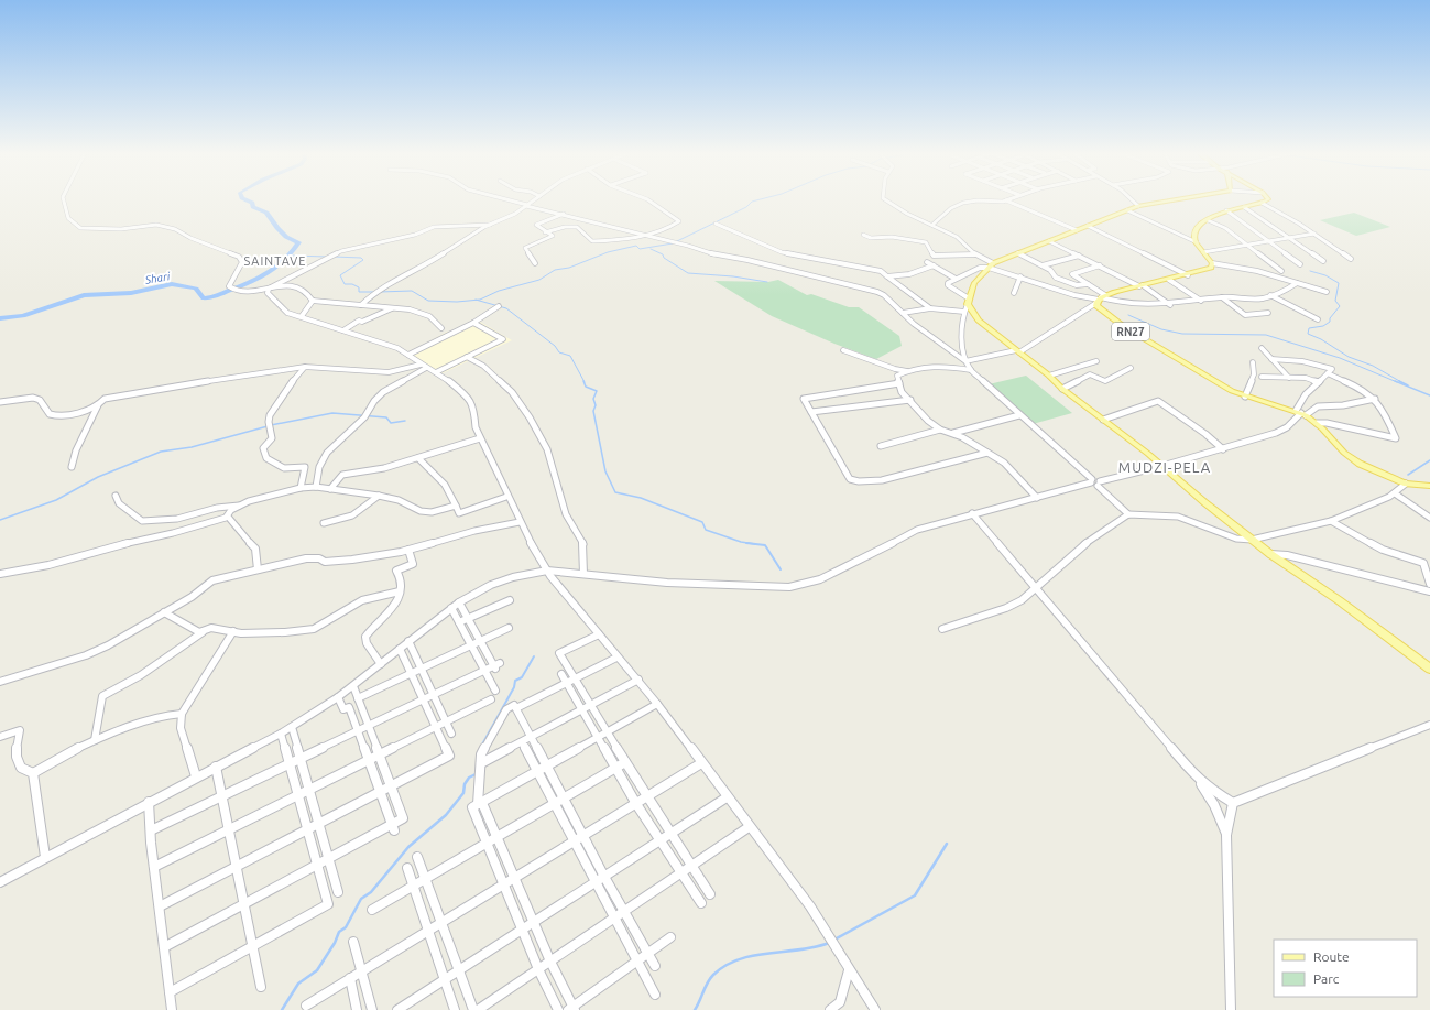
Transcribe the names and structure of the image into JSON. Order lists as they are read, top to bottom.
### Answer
{
  "streets": {
    "main road": ["RN27"]
  },
  "districts": ["SAINTAVE", "MUDZI-PELA"],
  "water": ["Shari"],
  "legend": ["Route", "Parc"]
}
